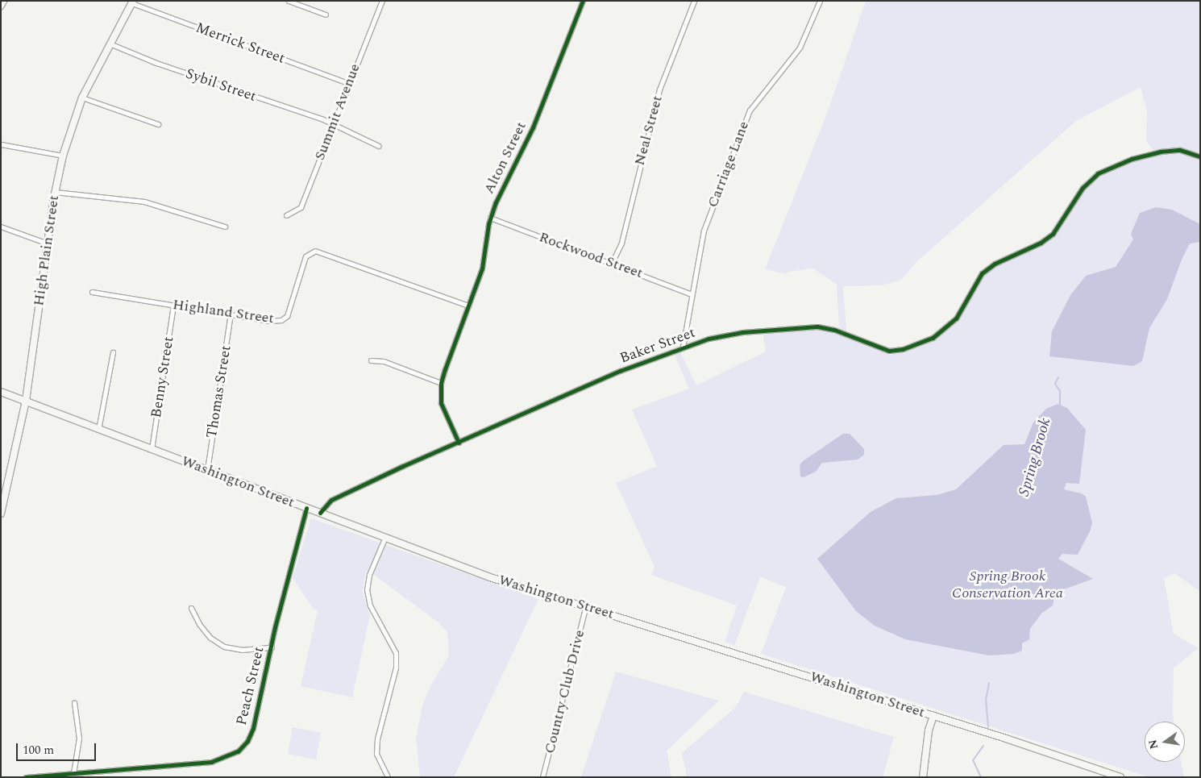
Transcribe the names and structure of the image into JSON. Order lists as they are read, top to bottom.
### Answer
{
  "streets": {
    "main road": ["High Plain Street", "Washington Street"],
    "street": [
      "Merrick Street",
      "Sybil Street",
      "Summit Avenue",
      "Neal Street",
      "Alton Street",
      "Carriage Lane",
      "Rockwood Street",
      "Highland Street",
      "Baker Street",
      "Benny Street",
      "Thomas Street",
      "Peach Street",
      "Country Club Drive"
    ]
  },
  "crossings": [
    ["Merrick Street", "Summit Avenue"],
    ["Merrick Street", "High Plain Street"],
    ["Sybil Street", "Summit Avenue"],
    ["Sybil Street", "High Plain Street"],
    ["Neal Street", "Rockwood Street"],
    ["Alton Street", "Rockwood Street"],
    ["Alton Street", "Highland Street"],
    ["Alton Street", "Baker Street"],
    ["Carriage Lane", "Rockwood Street"],
    ["Carriage Lane", "Baker Street"],
    ["High Plain Street", "Washington Street"],
    ["Highland Street", "Benny Street"],
    ["Highland Street", "Thomas Street"],
    ["Baker Street", "Washington Street"],
    ["Benny Street", "Washington Street"],
    ["Thomas Street", "Washington Street"],
    ["Washington Street", "Peach Street"],
    ["Washington Street", "Country Club Drive"]
  ],
  "water": ["Spring Brook"],
  "parks": ["Spring Brook Conservation Area"],
  "scale_bar": "100 m",
  "north": "left"
}
